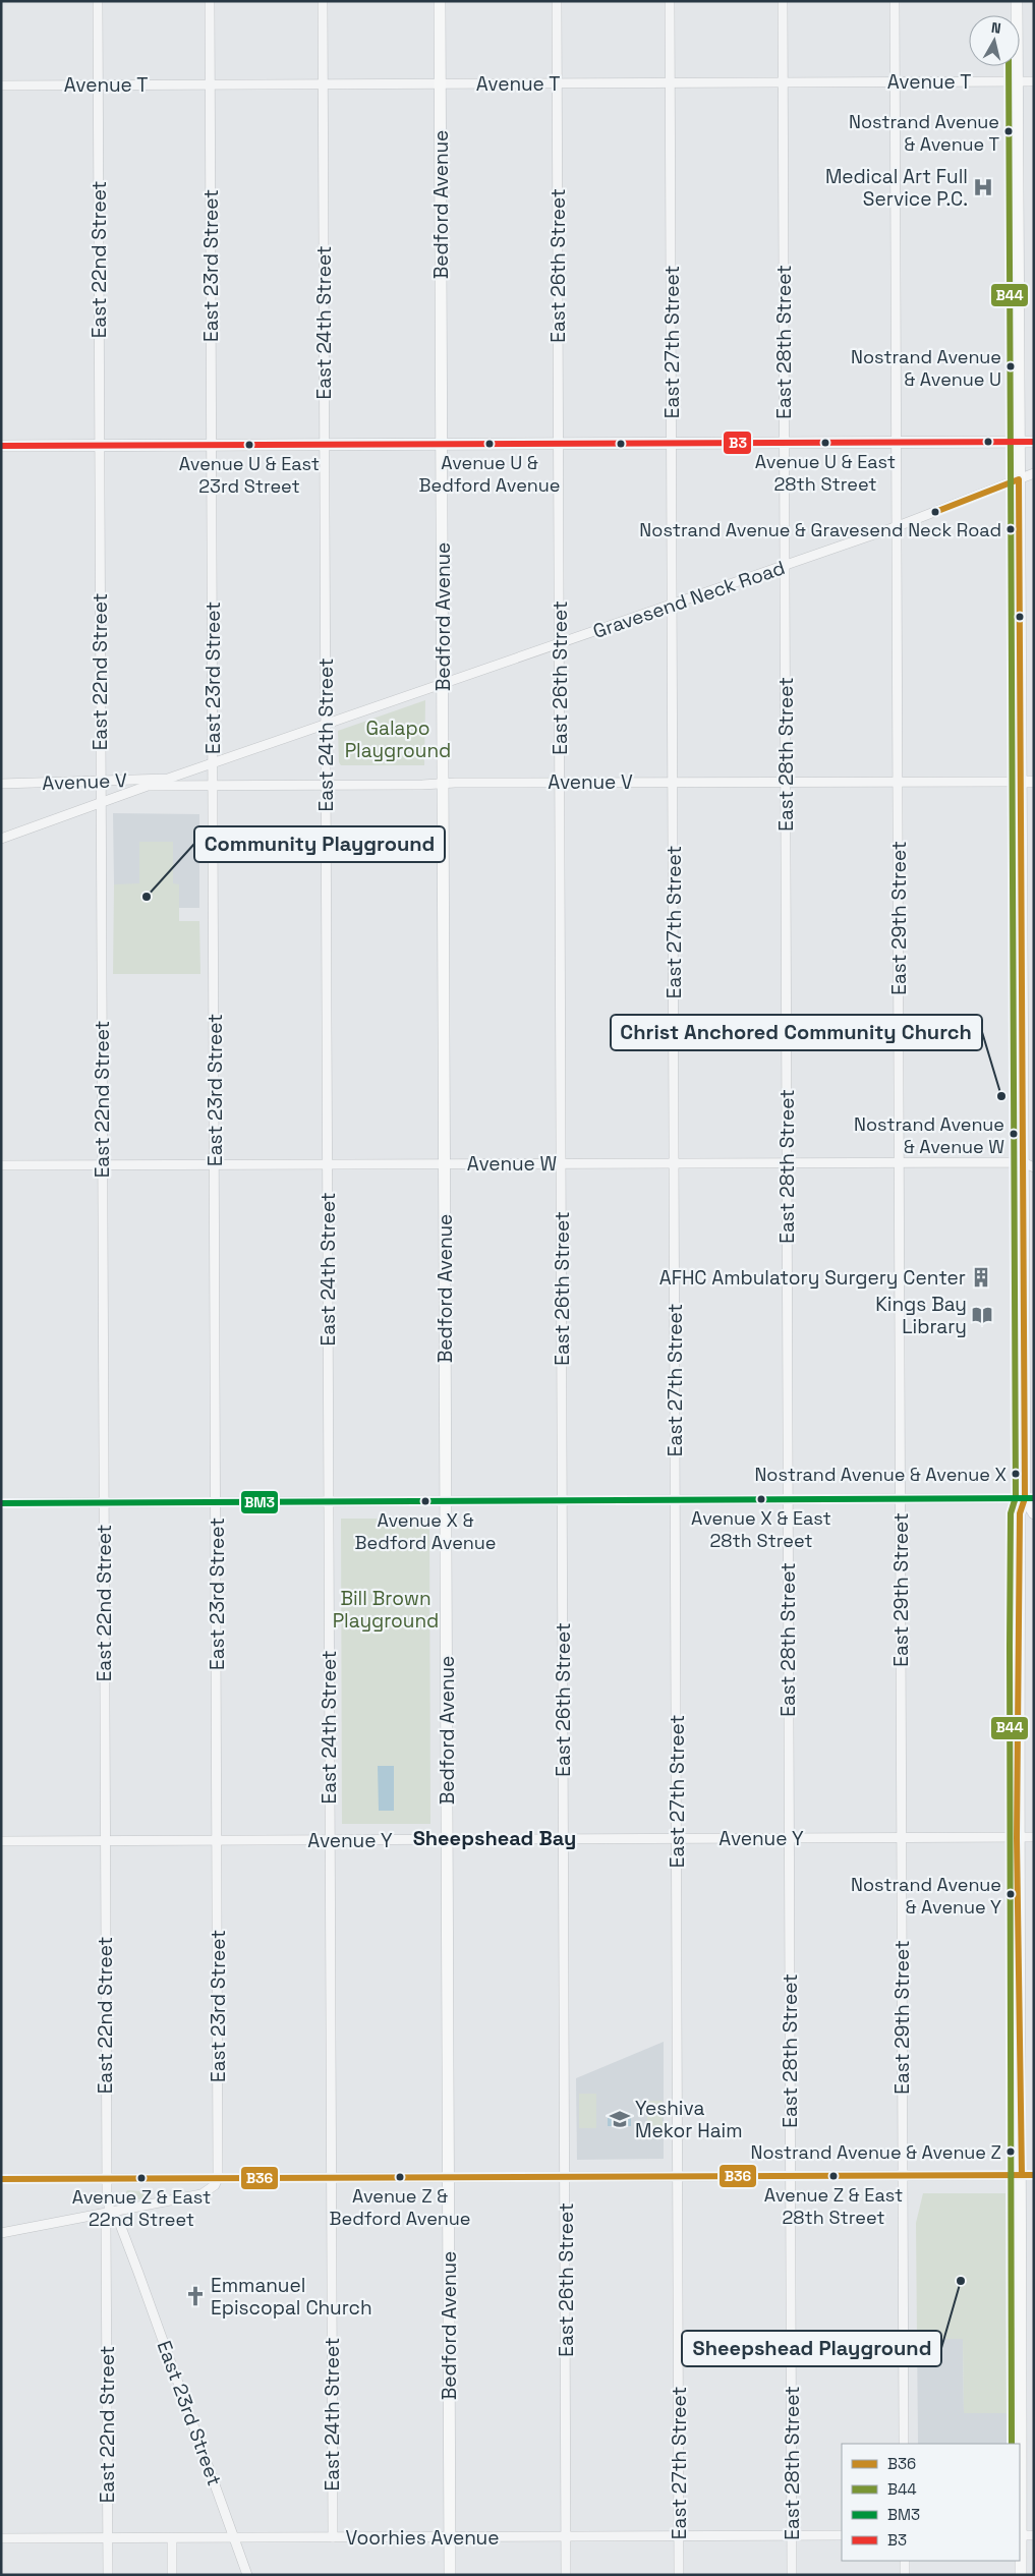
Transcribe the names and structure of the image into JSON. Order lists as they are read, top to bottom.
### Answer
{
  "streets": {
    "main road": ["Bedford Avenue", "Avenue V"],
    "street": [
      "Avenue T",
      "East 22nd Street",
      "East 23rd Street",
      "East 26th Street",
      "East 24th Street",
      "East 27th Street",
      "East 28th Street",
      "Gravesend Neck Road",
      "East 29th Street",
      "Avenue W",
      "Avenue Y",
      "Voorhies Avenue"
    ]
  },
  "crossings": [
    ["Avenue T", "Bedford Avenue"],
    ["Avenue T", "East 22nd Street"],
    ["Avenue T", "East 23rd Street"],
    ["Avenue T", "East 26th Street"],
    ["Avenue T", "East 24th Street"],
    ["Avenue T", "East 27th Street"],
    ["Avenue T", "East 28th Street"],
    ["Avenue T", "East 29th Street"],
    ["Bedford Avenue", "Gravesend Neck Road"],
    ["Bedford Avenue", "Avenue V"],
    ["Bedford Avenue", "Avenue W"],
    ["Bedford Avenue", "Avenue Y"],
    ["Bedford Avenue", "Voorhies Avenue"],
    ["East 22nd Street", "East 23rd Street"],
    ["East 22nd Street", "Avenue V"],
    ["East 22nd Street", "Avenue W"],
    ["East 22nd Street", "Avenue Y"],
    ["East 22nd Street", "Voorhies Avenue"],
    ["East 23rd Street", "Gravesend Neck Road"],
    ["East 23rd Street", "Avenue V"],
    ["East 23rd Street", "Avenue W"],
    ["East 23rd Street", "Avenue Y"],
    ["East 23rd Street", "Voorhies Avenue"],
    ["East 26th Street", "Gravesend Neck Road"],
    ["East 26th Street", "Avenue V"],
    ["East 26th Street", "Avenue W"],
    ["East 26th Street", "Avenue Y"],
    ["East 26th Street", "Voorhies Avenue"],
    ["East 24th Street", "Gravesend Neck Road"],
    ["East 24th Street", "Avenue V"],
    ["East 24th Street", "Avenue W"],
    ["East 24th Street", "Avenue Y"],
    ["East 24th Street", "Voorhies Avenue"],
    ["East 27th Street", "Gravesend Neck Road"],
    ["East 27th Street", "Avenue V"],
    ["East 27th Street", "Avenue W"],
    ["East 27th Street", "Avenue Y"],
    ["East 27th Street", "Voorhies Avenue"],
    ["East 28th Street", "Gravesend Neck Road"],
    ["East 28th Street", "Avenue V"],
    ["East 28th Street", "Avenue W"],
    ["East 28th Street", "Avenue Y"],
    ["East 28th Street", "Voorhies Avenue"],
    ["Gravesend Neck Road", "Avenue V"],
    ["Gravesend Neck Road", "East 29th Street"],
    ["Avenue V", "East 29th Street"],
    ["East 29th Street", "Avenue W"],
    ["East 29th Street", "Avenue Y"]
  ],
  "districts": ["Sheepshead Bay"],
  "parks": ["Galapo Playground", "Bill Brown Playground"],
  "places": {
    "other": [
      "Nostrand Avenue & Avenue T",
      "Nostrand Avenue & Avenue U",
      "Avenue U & East 28th Street",
      "Avenue U & Bedford Avenue",
      "Avenue U & East 23rd Street",
      "Nostrand Avenue & Gravesend Neck Road",
      "Community Playground",
      "Christ Anchored Community Church",
      "Nostrand Avenue & Avenue W",
      "Nostrand Avenue & Avenue X",
      "Avenue X & East 28th Street",
      "Avenue X & Bedford Avenue",
      "Nostrand Avenue & Avenue Y",
      "Nostrand Avenue & Avenue Z",
      "Avenue Z & East 28th Street",
      "Avenue Z & Bedford Avenue",
      "Avenue Z & East 22nd Street",
      "Sheepshead Playground"
    ],
    "hospital": ["Medical Art Full Service P.C."],
    "building": ["AFHC Ambulatory Surgery Center"],
    "library": ["Kings Bay Library"],
    "school or university": ["Yeshiva Mekor Haim"],
    "church": ["Emmanuel Episcopal Church"]
  },
  "lines": [
    "transit line B44",
    "transit line B3",
    "transit line B36",
    "transit line BM3"
  ],
  "legend": [
    "B36",
    "B44",
    "BM3",
    "B3"
  ],
  "north": "top"
}
